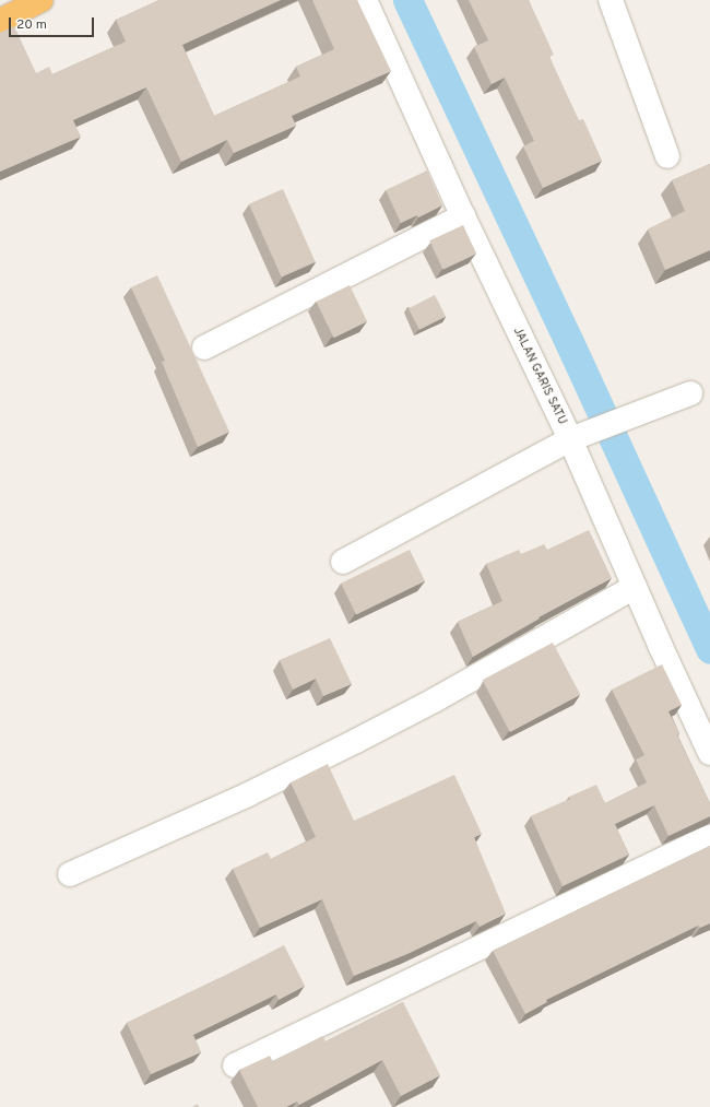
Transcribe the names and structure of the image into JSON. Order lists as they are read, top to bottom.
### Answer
{
  "streets": {
    "street": ["JALAN GARIS SATU"]
  },
  "scale_bar": "20 m"
}
